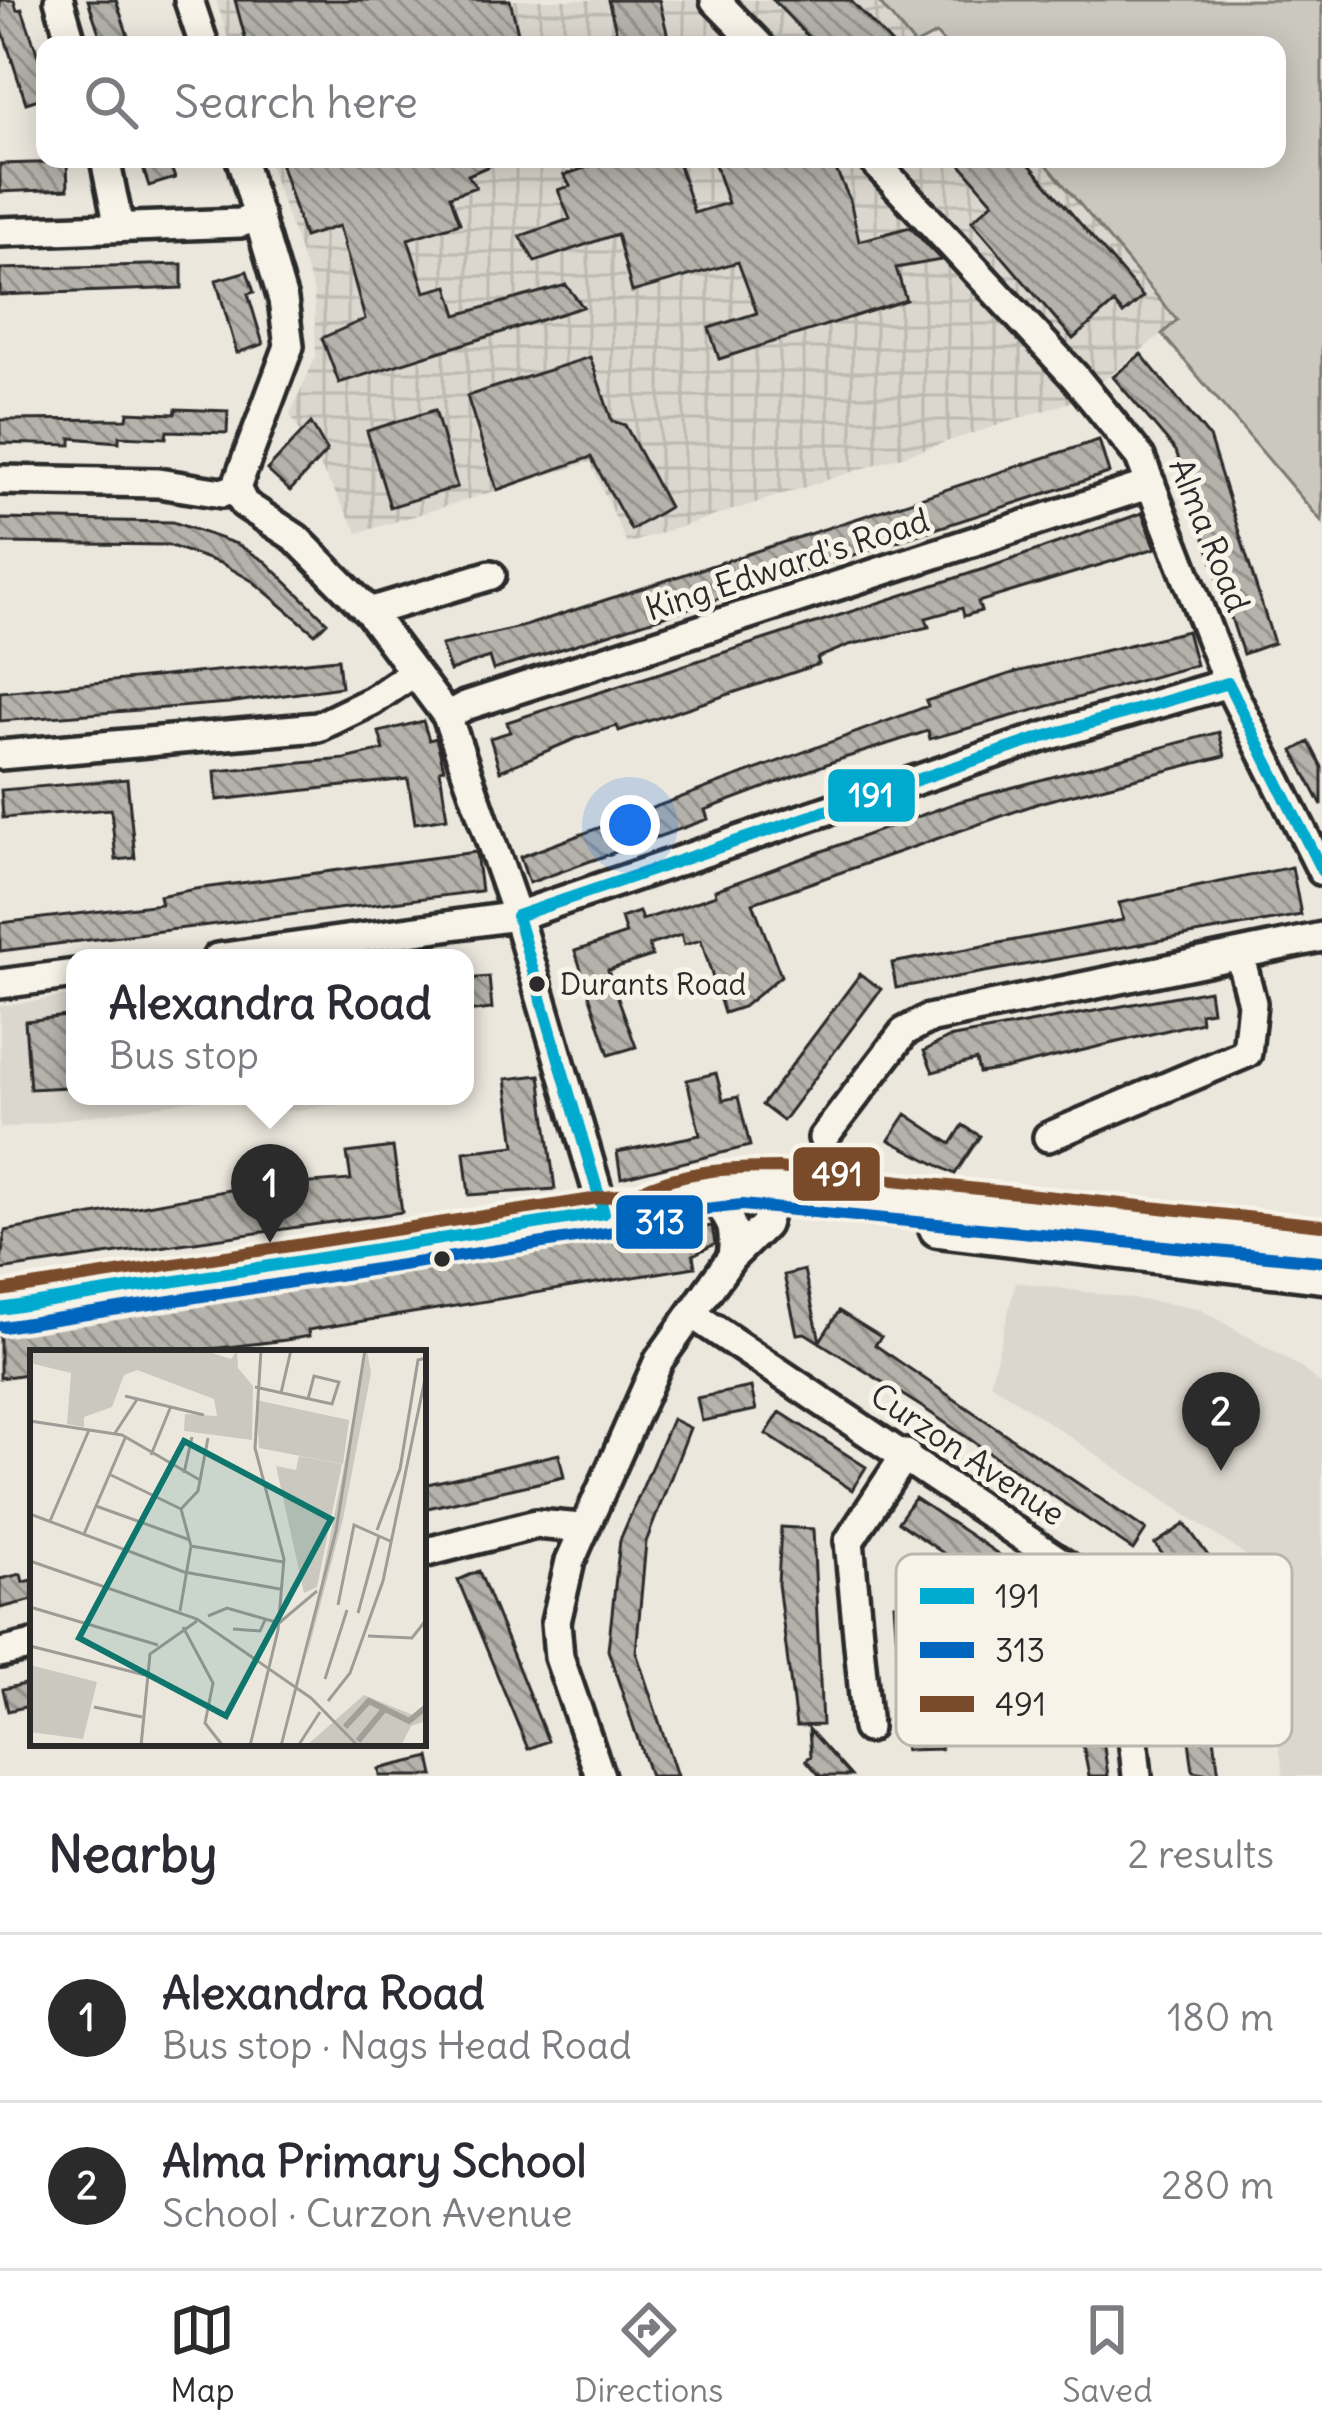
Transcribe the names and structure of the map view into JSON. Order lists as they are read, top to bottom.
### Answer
{
  "streets": {
    "street": ["Alma Road", "King Edward's Road", "Curzon Avenue"]
  },
  "crossings": [
    ["Alma Road", "King Edward's Road"]
  ],
  "places": ["Durants Road"],
  "lines": ["transit line 191", "transit line 491", "transit line 313"],
  "legend": ["191", "313", "491"],
  "page": {
    "search": "Search here",
    "popup": ["Alexandra Road", "Bus stop"],
    "pins": ["1", "2"],
    "heading": ["Nearby", "2 results"],
    "list": [
      {
        "mark": "1",
        "name": "Alexandra Road",
        "note": "Bus stop · Nags Head Road",
        "value": "180 m"
      },
      {
        "mark": "2",
        "name": "Alma Primary School",
        "note": "School · Curzon Avenue",
        "value": "280 m"
      }
    ],
    "nav": ["Map", "Directions", "Saved"]
  }
}
